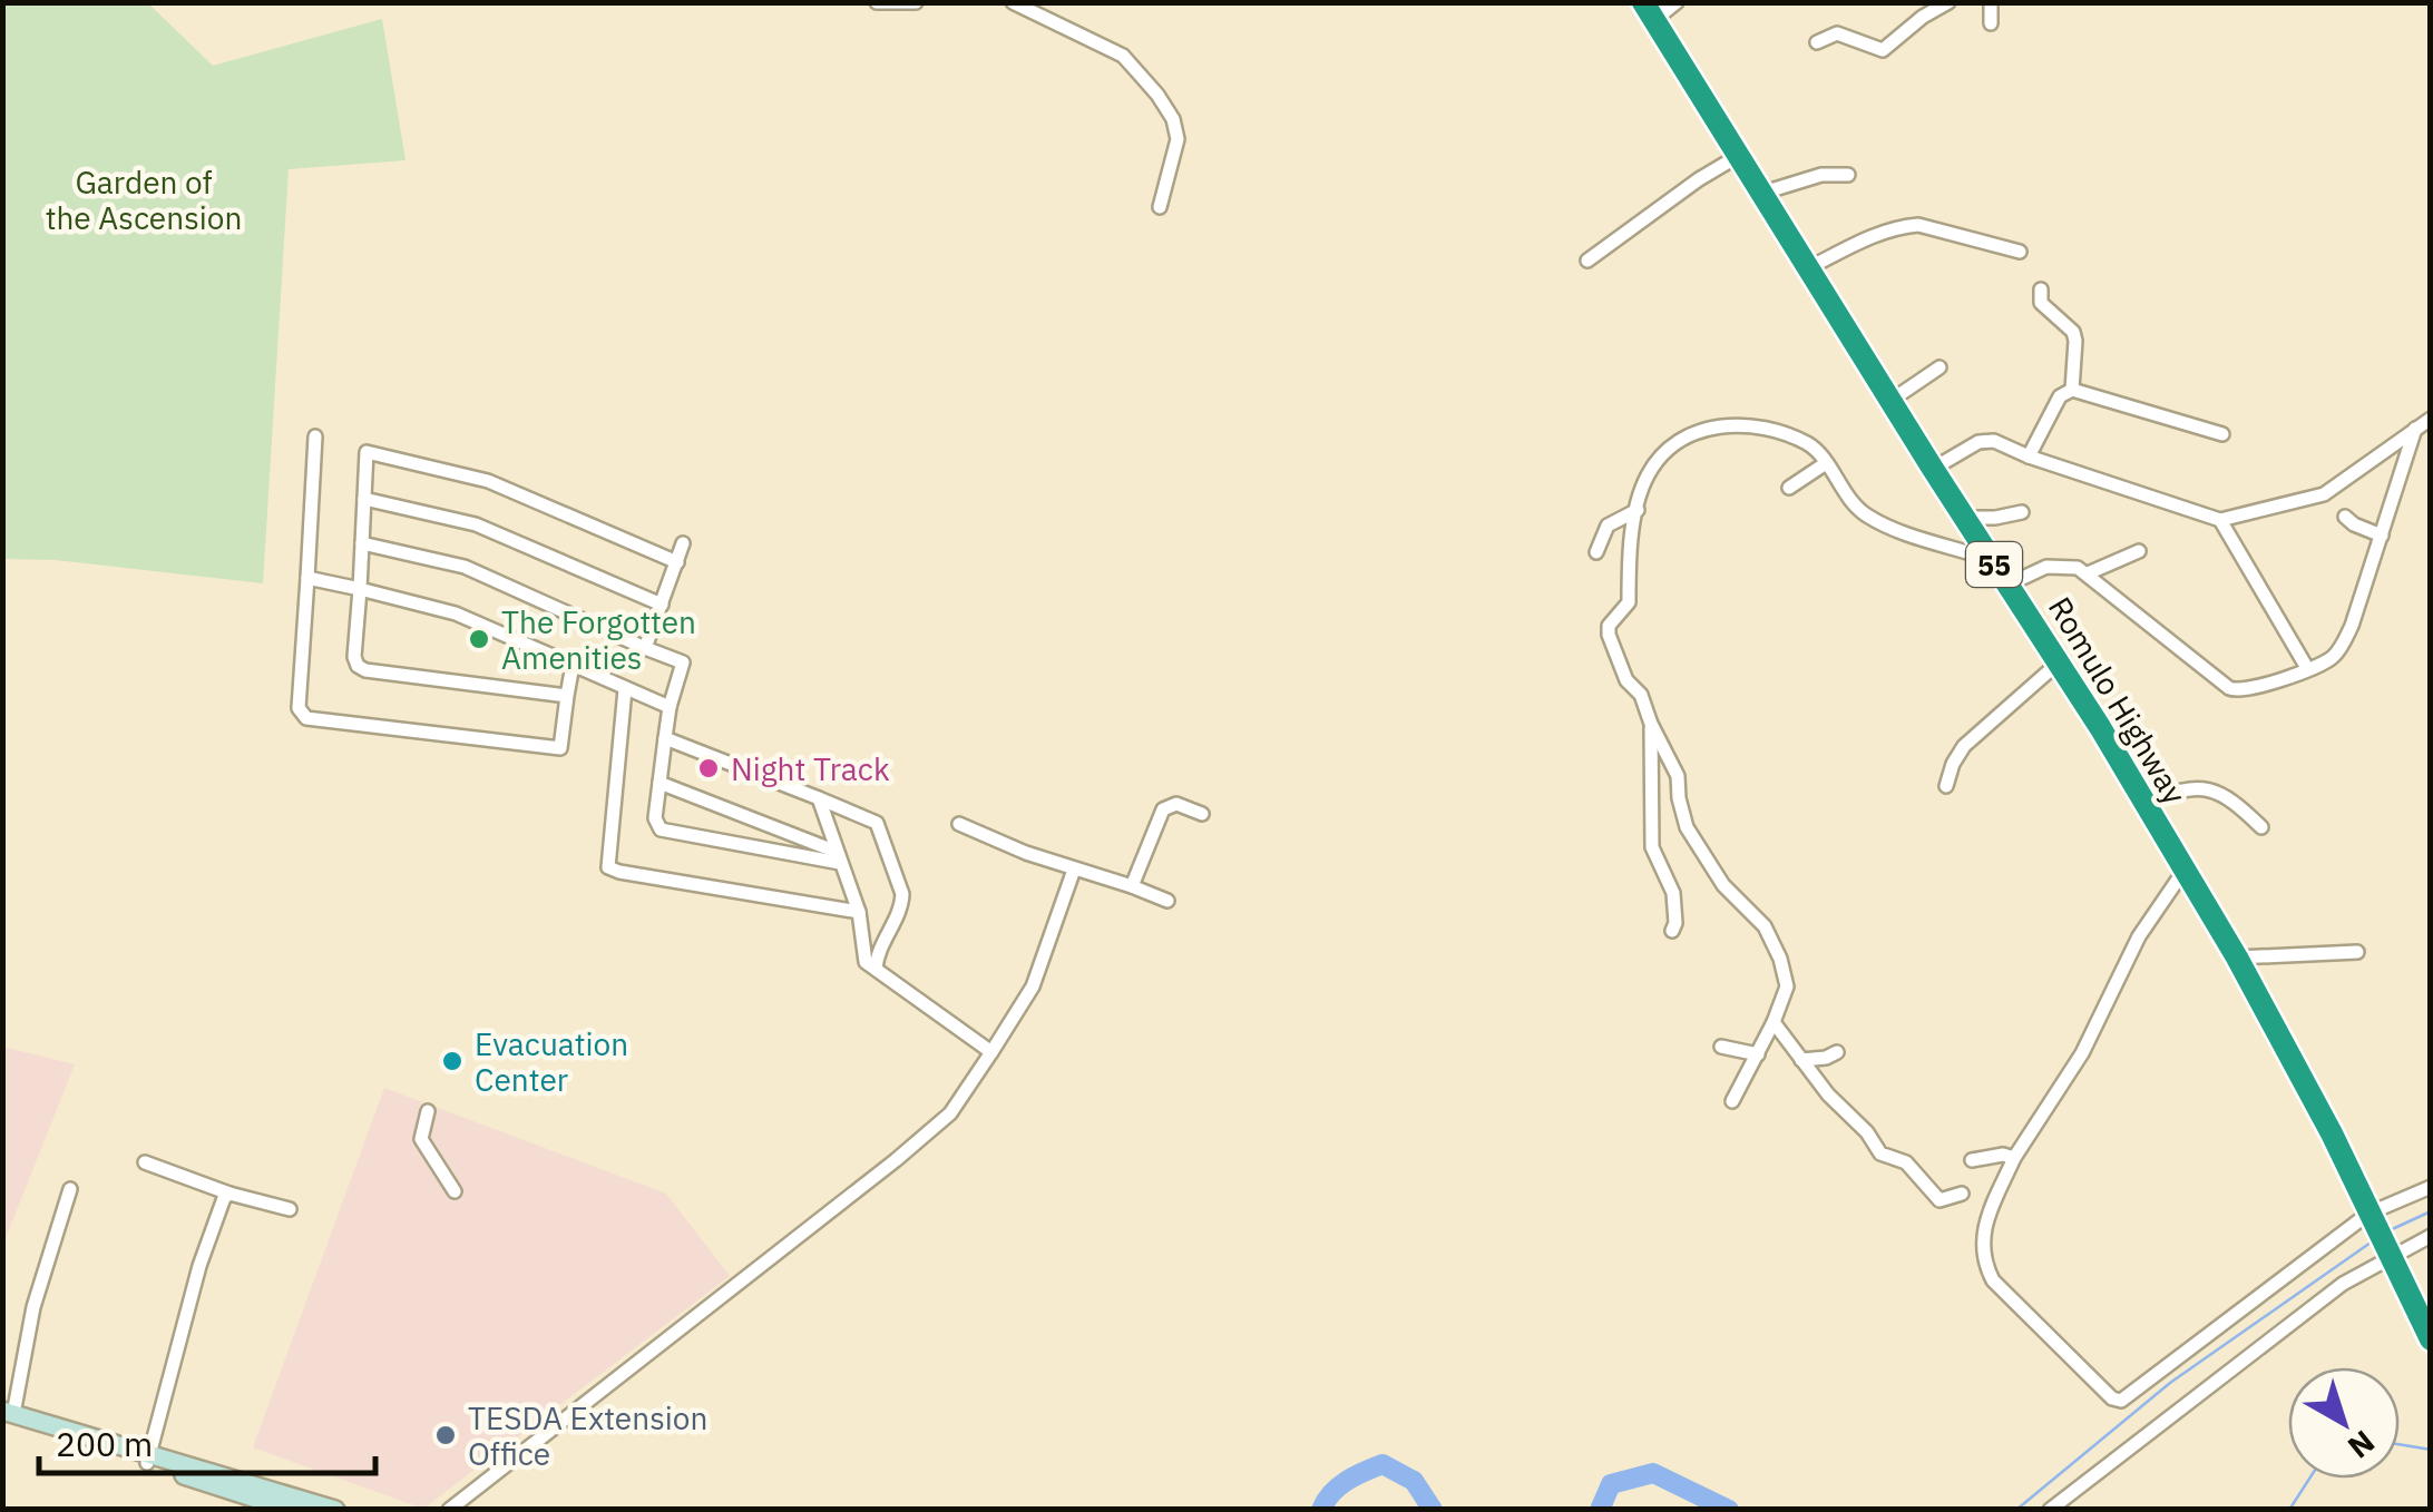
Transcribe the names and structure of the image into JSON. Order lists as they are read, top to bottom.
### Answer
{
  "streets": {
    "highway": ["55", "Romulo Highway"]
  },
  "parks": ["Garden of the Ascension"],
  "places": [
    "The Forgotten Amenities",
    "Night Track",
    "Evacuation Center",
    "TESDA Extension Office"
  ],
  "scale_bar": "200 m",
  "north": "bottom right"
}
